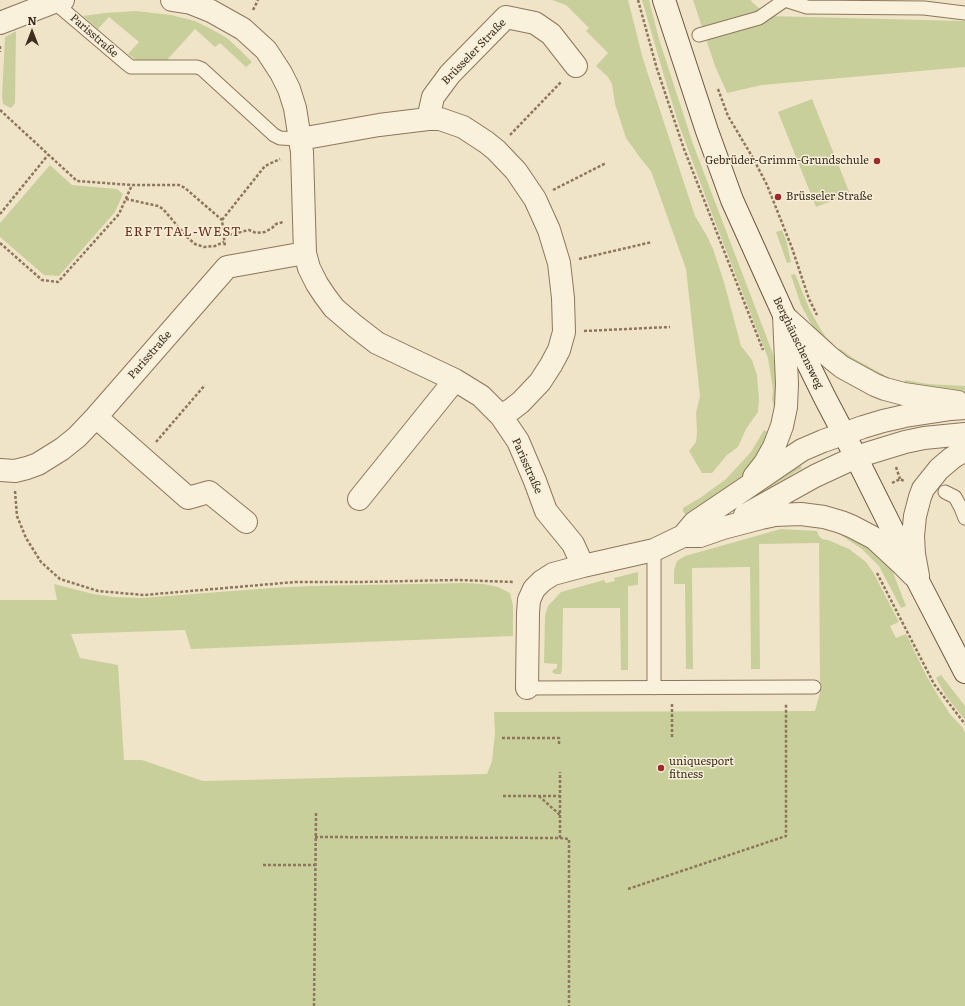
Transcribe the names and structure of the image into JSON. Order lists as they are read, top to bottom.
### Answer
{
  "streets": {
    "street": ["Parisstraße", "Brüsseler Straße", "Berghäuschensweg"]
  },
  "districts": ["ERFTTAL-WEST"],
  "places": ["Gebrüder-Grimm-Grundschule", "Brüsseler Straße", "uniquesport fitness"],
  "north": "top"
}
